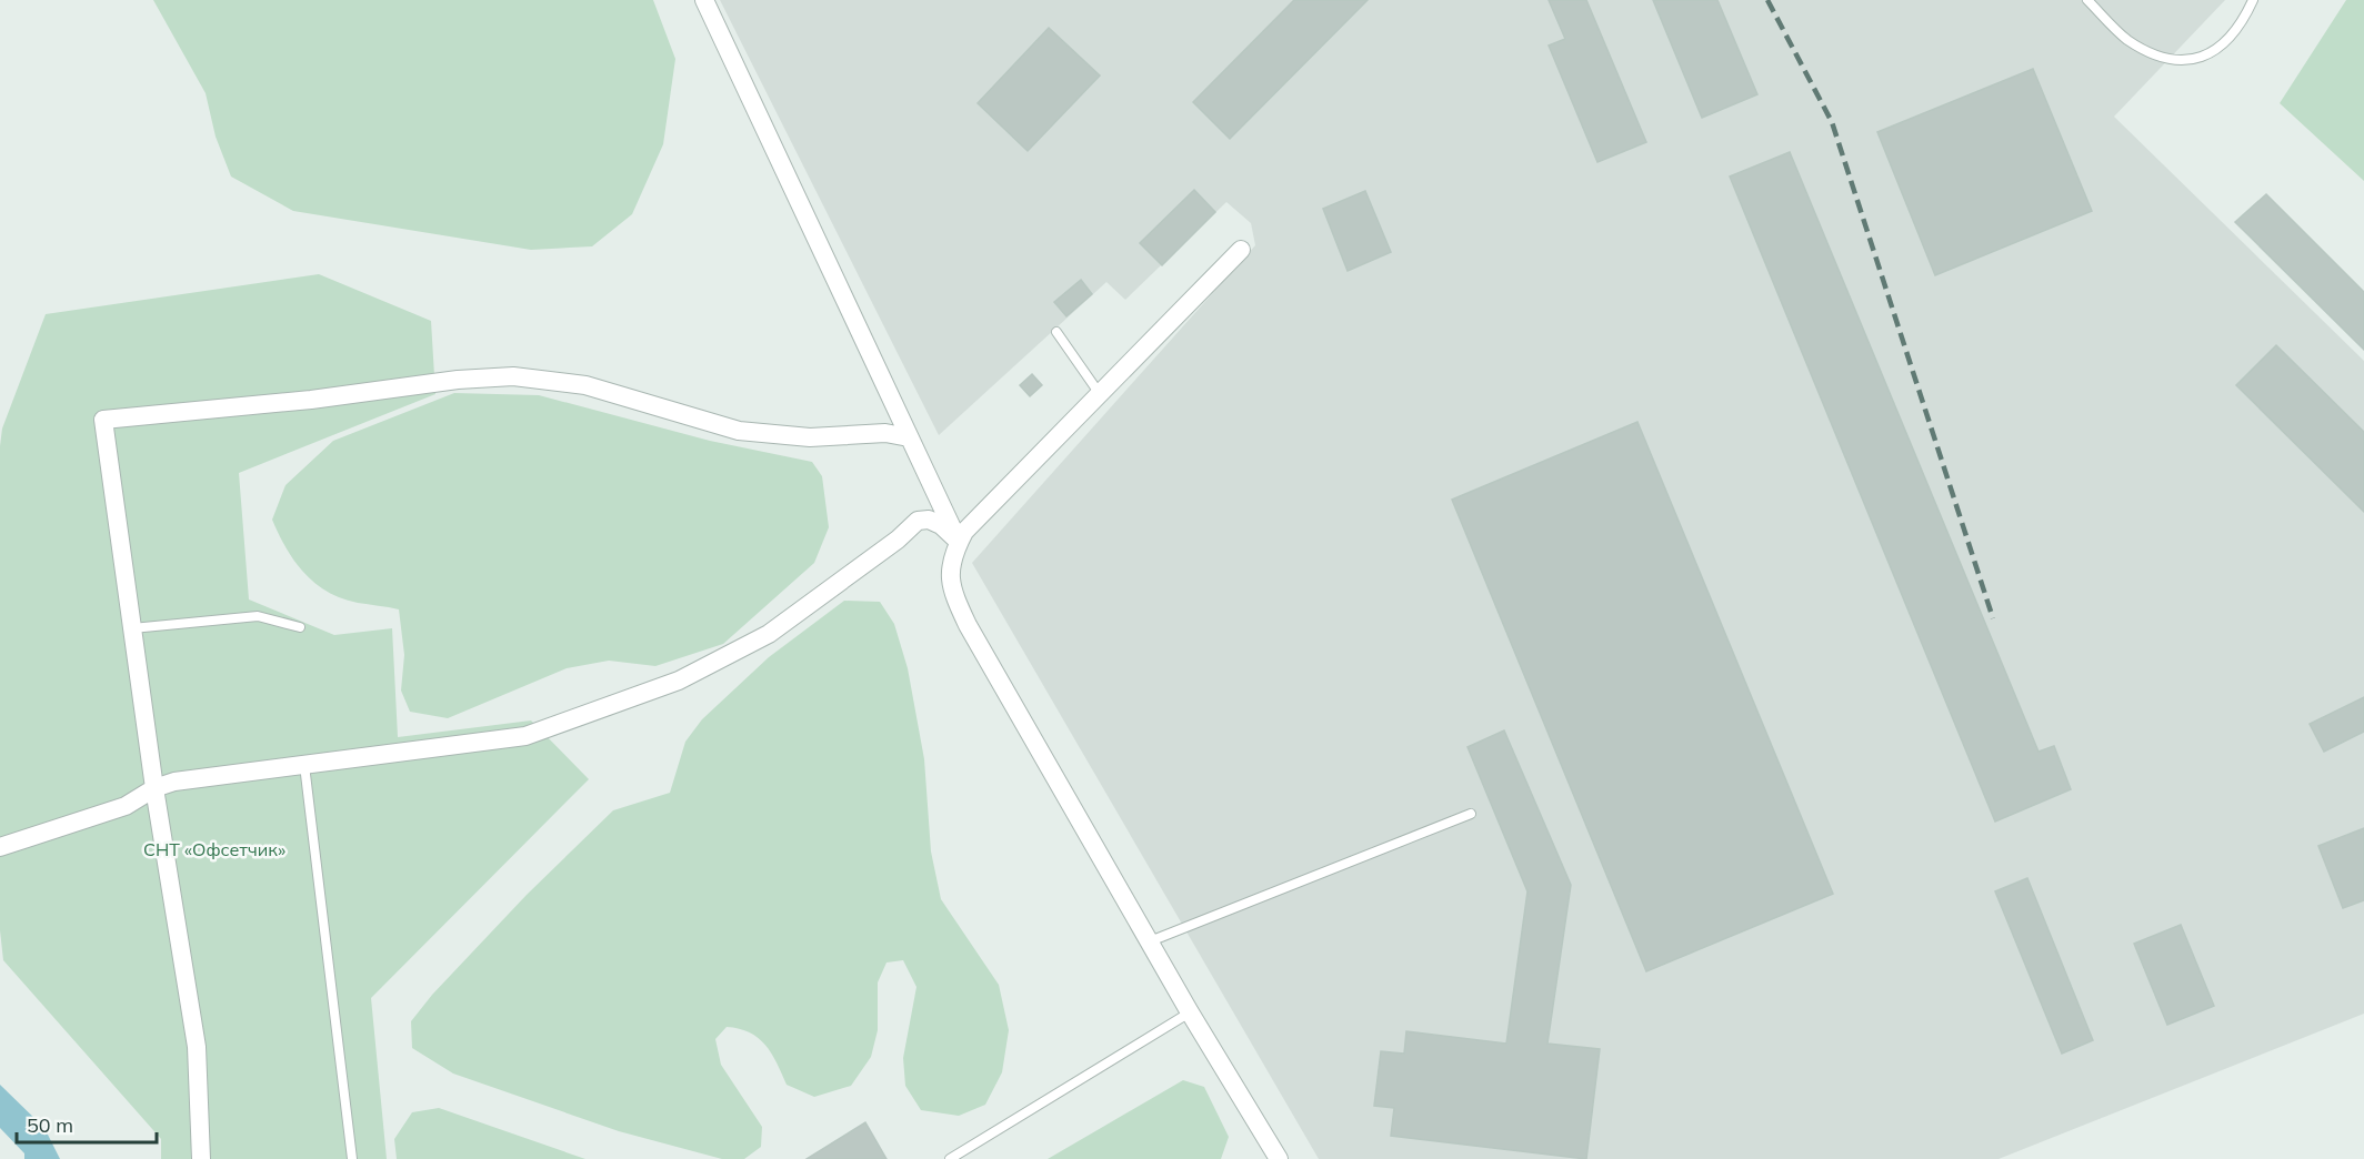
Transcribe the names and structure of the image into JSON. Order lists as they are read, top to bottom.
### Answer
{
  "parks": ["СНТ «Офсетчик»"],
  "scale_bar": "50 m"
}
